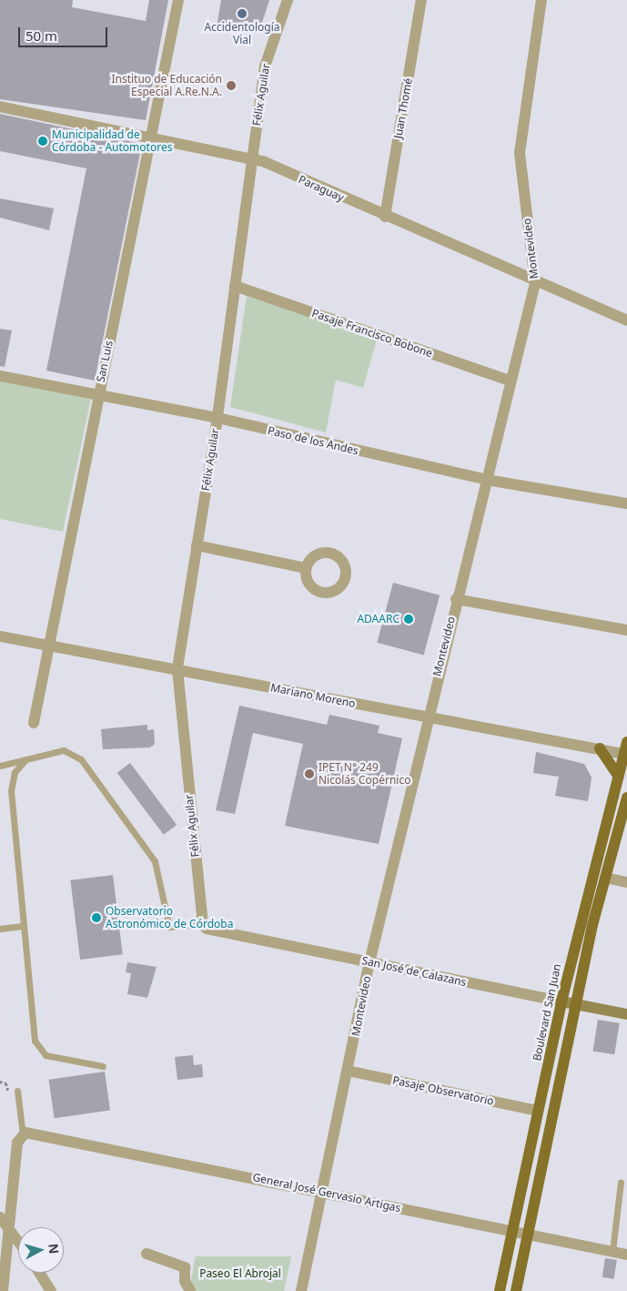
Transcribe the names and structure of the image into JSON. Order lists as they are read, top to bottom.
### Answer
{
  "streets": {
    "main road": ["Boulevard San Juan"],
    "street": [
      "Félix Aguilar",
      "Juan Thomé",
      "Paraguay",
      "Montevideo",
      "Pasaje Francisco Bobone",
      "San Luis",
      "Paso de los Andes",
      "Mariano Moreno",
      "San José de Calazans",
      "Pasaje Observatorio",
      "General José Gervasio Artigas"
    ]
  },
  "crossings": [
    ["Félix Aguilar", "Paraguay"],
    ["Félix Aguilar", "Pasaje Francisco Bobone"],
    ["Félix Aguilar", "Paso de los Andes"],
    ["Félix Aguilar", "Mariano Moreno"],
    ["Félix Aguilar", "San José de Calazans"],
    ["Juan Thomé", "Paraguay"],
    ["Paraguay", "Montevideo"],
    ["Paraguay", "San Luis"],
    ["Montevideo", "Pasaje Francisco Bobone"],
    ["Montevideo", "Paso de los Andes"],
    ["Montevideo", "Mariano Moreno"],
    ["Montevideo", "San José de Calazans"],
    ["Montevideo", "Pasaje Observatorio"],
    ["Montevideo", "General José Gervasio Artigas"],
    ["San Luis", "Paso de los Andes"],
    ["San Luis", "Mariano Moreno"],
    ["Mariano Moreno", "Boulevard San Juan"],
    ["San José de Calazans", "Boulevard San Juan"],
    ["Boulevard San Juan", "Pasaje Observatorio"],
    ["Boulevard San Juan", "General José Gervasio Artigas"]
  ],
  "parks": ["Paseo El Abrojal"],
  "places": [
    "Accidentología Vial",
    "Instituo de Educación Especial A.Re.N.A.",
    "Municipalidad de Córdoba - Automotores",
    "ADAARC",
    "IPET N° 249 Nicolás Copérnico",
    "Observatorio Astronómico de Córdoba"
  ],
  "scale_bar": "50 m",
  "north": "right"
}
